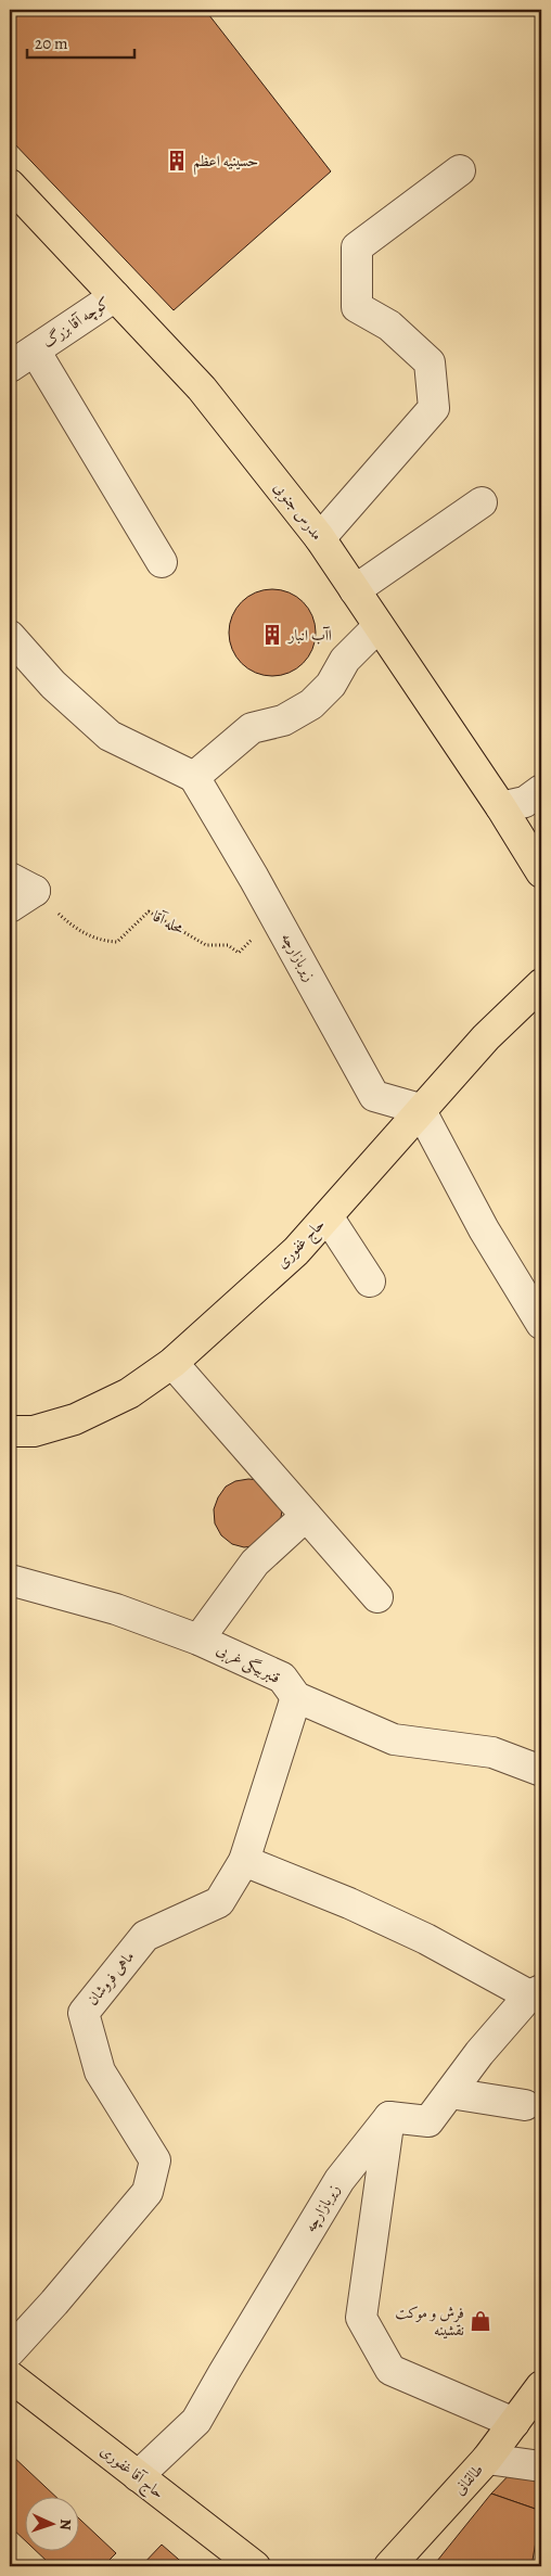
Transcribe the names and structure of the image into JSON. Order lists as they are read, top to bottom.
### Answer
{
  "streets": {
    "main road": [
      "مدرس جنوبی",
      "حاج غفوری",
      "حاج آقا غفوری",
      "طالقانی"
    ],
    "street": [
      "کوچه آقا بزرگ",
      "زیربازارچه",
      "قنبربیگی غربی",
      "ماهی فروشان"
    ],
    "path": ["محله آقا"]
  },
  "crossings": [
    ["کوچه آقا بزرگ", "مدرس جنوبی"],
    ["محله آقا", "زیربازارچه"],
    ["زیربازارچه", "حاج غفوری"],
    ["زیربازارچه", "حاج آقا غفوری"],
    ["قنبربیگی غربی", "ماهی فروشان"]
  ],
  "places": {
    "building": ["حسینیه اعظم", "اآب انبار"],
    "shop": ["فرش و موکت نقشینه"]
  },
  "scale_bar": "20 m",
  "north": "right"
}
